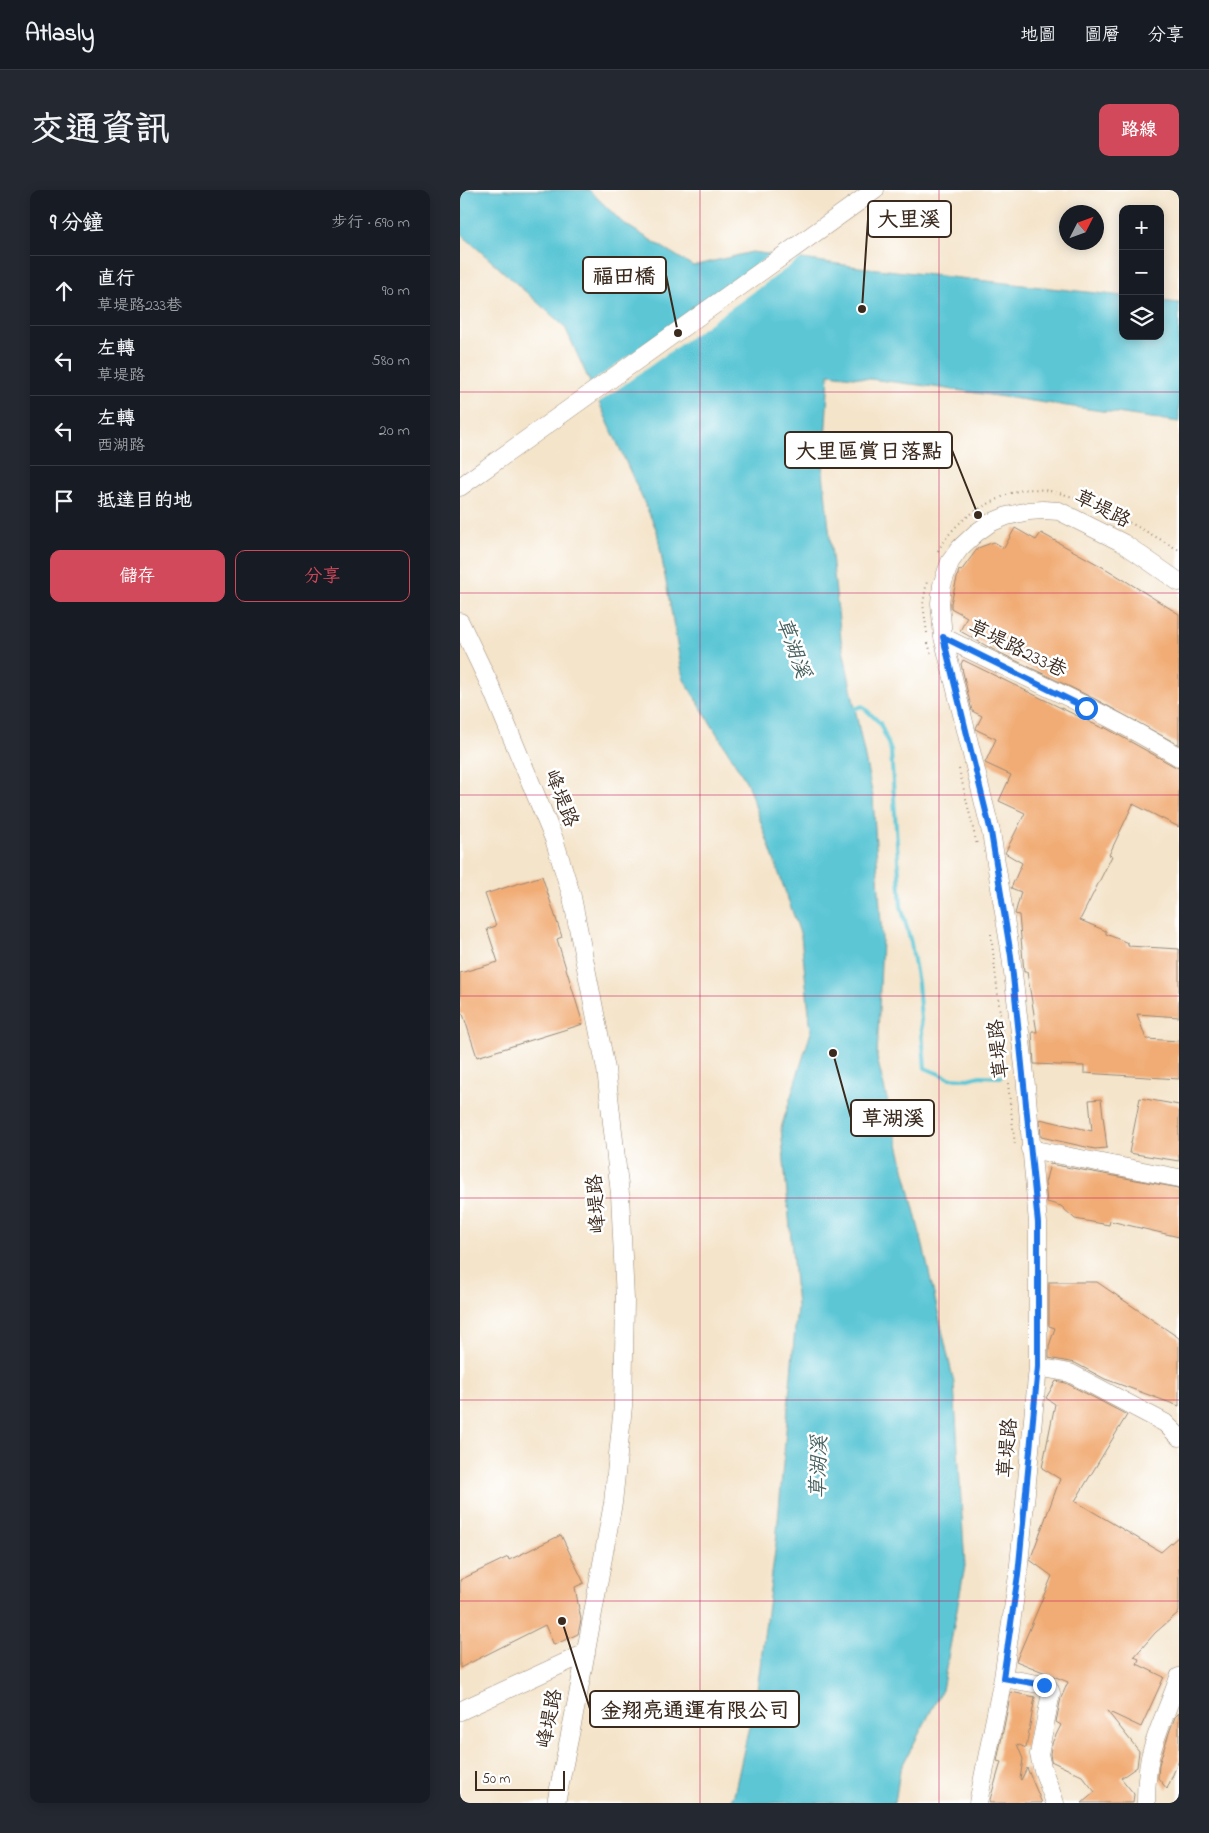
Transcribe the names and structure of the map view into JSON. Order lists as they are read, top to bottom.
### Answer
{
  "streets": {
    "street": ["草堤路", "草堤路233巷", "峰堤路"]
  },
  "crossings": [
    ["草堤路", "草堤路233巷"]
  ],
  "water": ["草湖溪"],
  "places": [
    "大里溪",
    "福田橋",
    "大里區賞日落點",
    "草湖溪",
    "金翔亮通運有限公司"
  ],
  "scale_bar": "50 m",
  "north": "top right",
  "page": {
    "header": "Atlasly",
    "nav": ["地圖", "圖層", "分享"],
    "title": "交通資訊",
    "buttons": [
      "路線",
      ["儲存", "分享"]
    ],
    "heading": ["9 分鐘", "步行 · 690 m"],
    "map_buttons": ["+", "−"],
    "list": [
      ["直行", "草堤路233巷", "90 m"],
      ["左轉", "草堤路", "580 m"],
      ["左轉", "西湖路", "20 m"],
      "抵達目的地"
    ],
    "scale": "50 m"
  }
}
